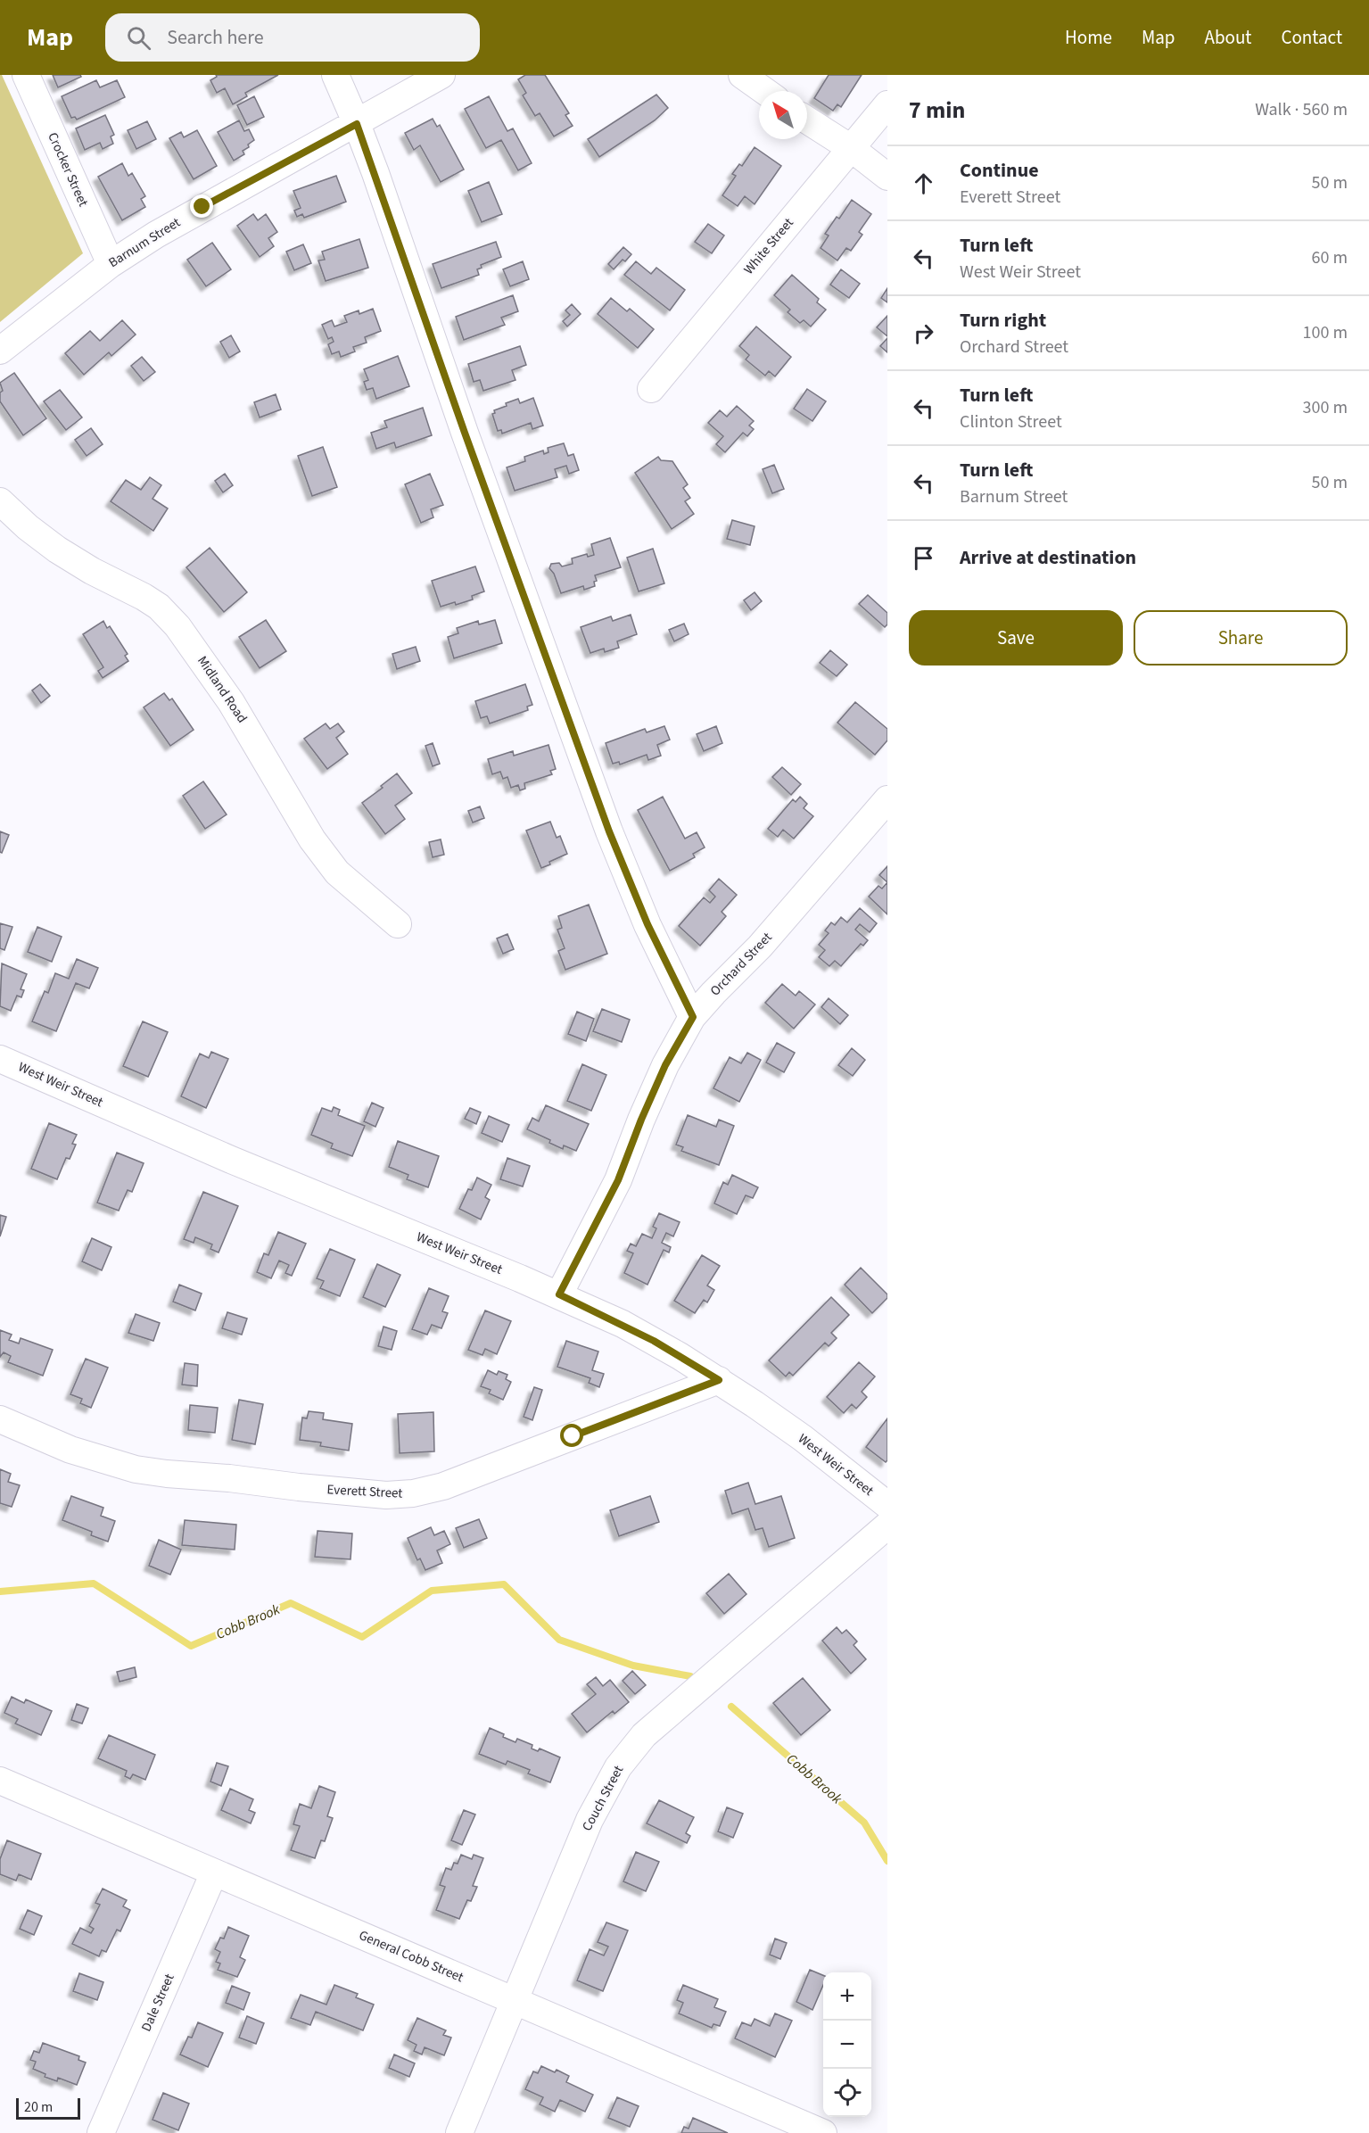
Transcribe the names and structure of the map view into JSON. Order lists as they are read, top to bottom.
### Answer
{
  "streets": {
    "street": [
      "Crocker Street",
      "Barnum Street",
      "White Street",
      "Midland Road",
      "Orchard Street",
      "West Weir Street",
      "Everett Street",
      "Couch Street",
      "General Cobb Street",
      "Dale Street"
    ]
  },
  "crossings": [
    ["Crocker Street", "Barnum Street"],
    ["Orchard Street", "West Weir Street"],
    ["West Weir Street", "Everett Street"],
    ["Couch Street", "General Cobb Street"],
    ["General Cobb Street", "Dale Street"]
  ],
  "water": ["Cobb Brook"],
  "scale_bar": "20 m",
  "north": "top left",
  "page": {
    "header": "Map",
    "search": "Search here",
    "nav": [
      "Home",
      "Map",
      "About",
      "Contact"
    ],
    "heading": ["7 min", "Walk · 560 m"],
    "list": [
      ["Continue", "Everett Street", "50 m"],
      ["Turn left", "West Weir Street", "60 m"],
      ["Turn right", "Orchard Street", "100 m"],
      ["Turn left", "Clinton Street", "300 m"],
      ["Turn left", "Barnum Street", "50 m"],
      "Arrive at destination"
    ],
    "buttons": ["Save", "Share"],
    "map_buttons": ["+", "−"],
    "scale": "20 m"
  }
}
